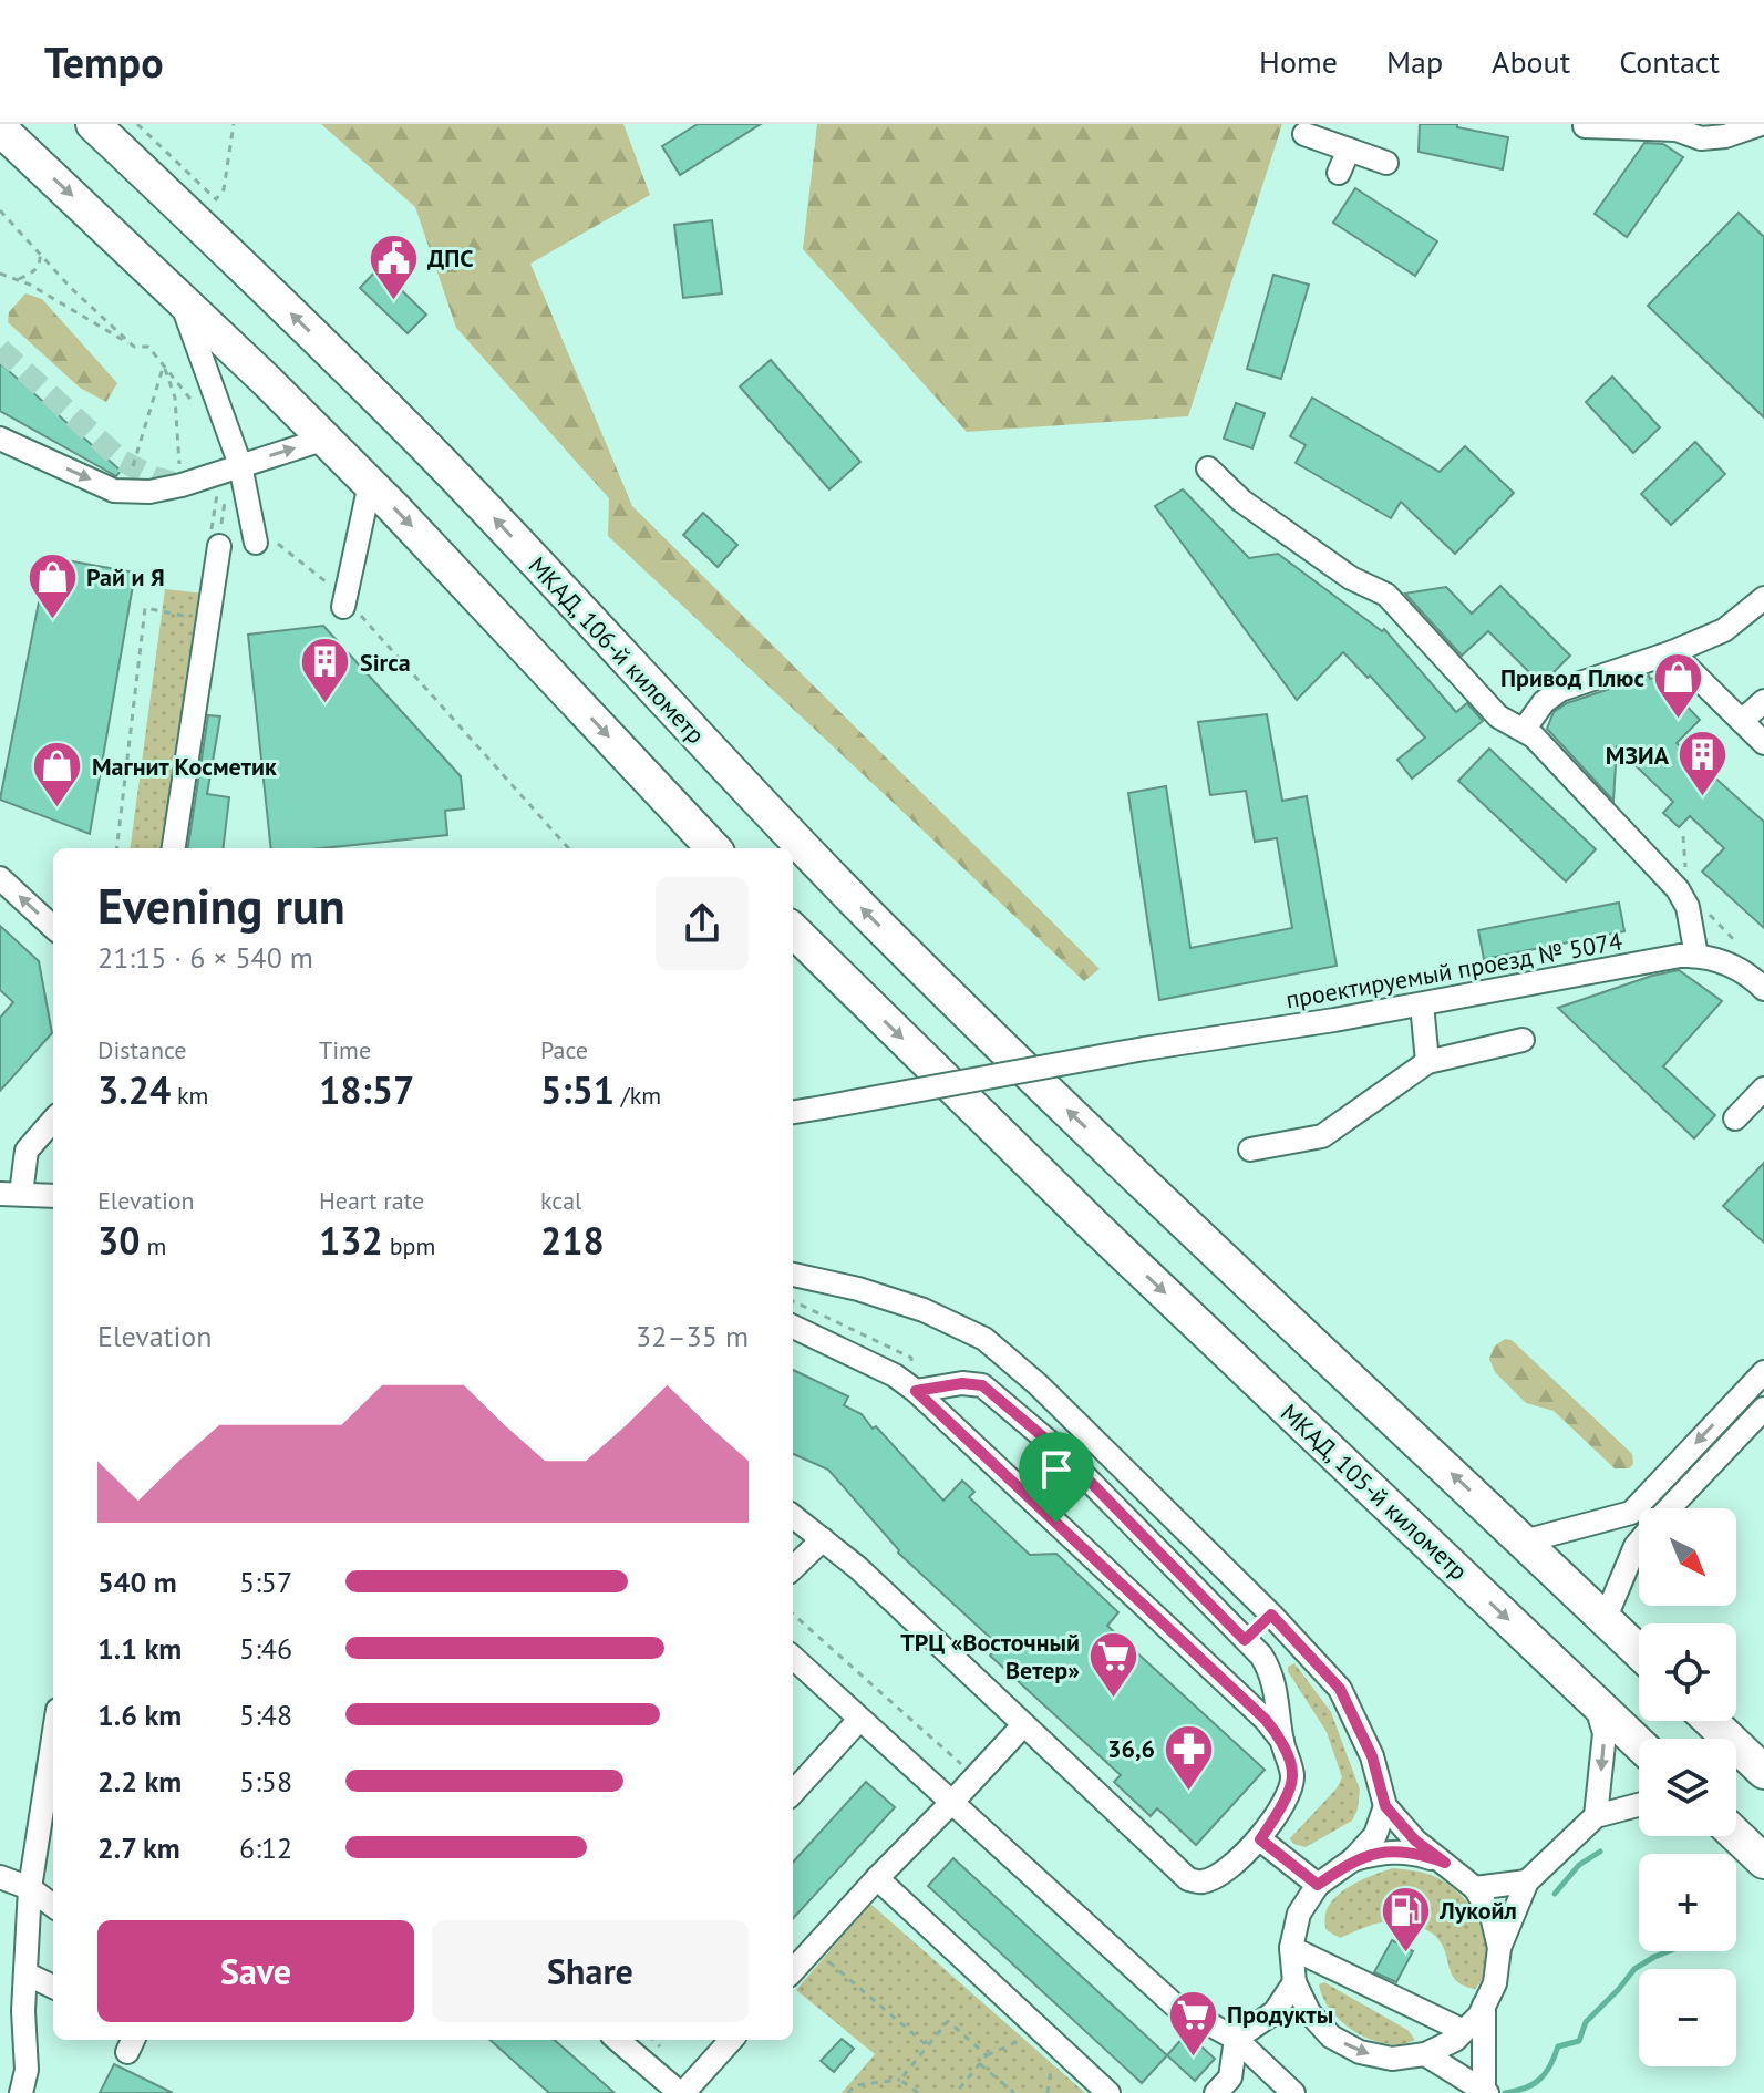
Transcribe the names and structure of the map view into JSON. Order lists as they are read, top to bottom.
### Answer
{
  "streets": {
    "highway": ["МКАД, 106-й километр", "МКАД, 105-й километр"],
    "street": ["проектируемый проезд № 5074"]
  },
  "one_way": ["МКАД, 105-й километр"],
  "places": {
    "public building": ["ДПС"],
    "shop": ["Рай и Я", "Привод Плюс", "Магнит Косметик"],
    "building": ["Sirca", "МЗИА"],
    "supermarket": ["ТРЦ «Восточный Ветер»", "Продукты"],
    "pharmacy": ["36,6"],
    "fuel station": ["Лукойл"]
  },
  "north": "bottom right",
  "page": {
    "header": "Tempo",
    "nav": [
      "Home",
      "Map",
      "About",
      "Contact"
    ],
    "heading": ["Evening run", "21:15 · 6 × 540 m"],
    "stats": [
      ["Distance", "3.24 km"],
      ["Time", "18:57"],
      ["Pace", "5:51 /km"],
      ["Elevation", "30 m"],
      ["Heart rate", "132 bpm"],
      ["kcal", "218"]
    ],
    "chart": ["Elevation", "32–35 m"],
    "map_buttons": ["+", "−"],
    "list": [
      {
        "name": "540 m",
        "note": "5:57"
      },
      {
        "name": "1.1 km",
        "note": "5:46"
      },
      {
        "name": "1.6 km",
        "note": "5:48"
      },
      {
        "name": "2.2 km",
        "note": "5:58"
      },
      {
        "name": "2.7 km",
        "note": "6:12"
      }
    ],
    "buttons": ["Save", "Share"]
  }
}
